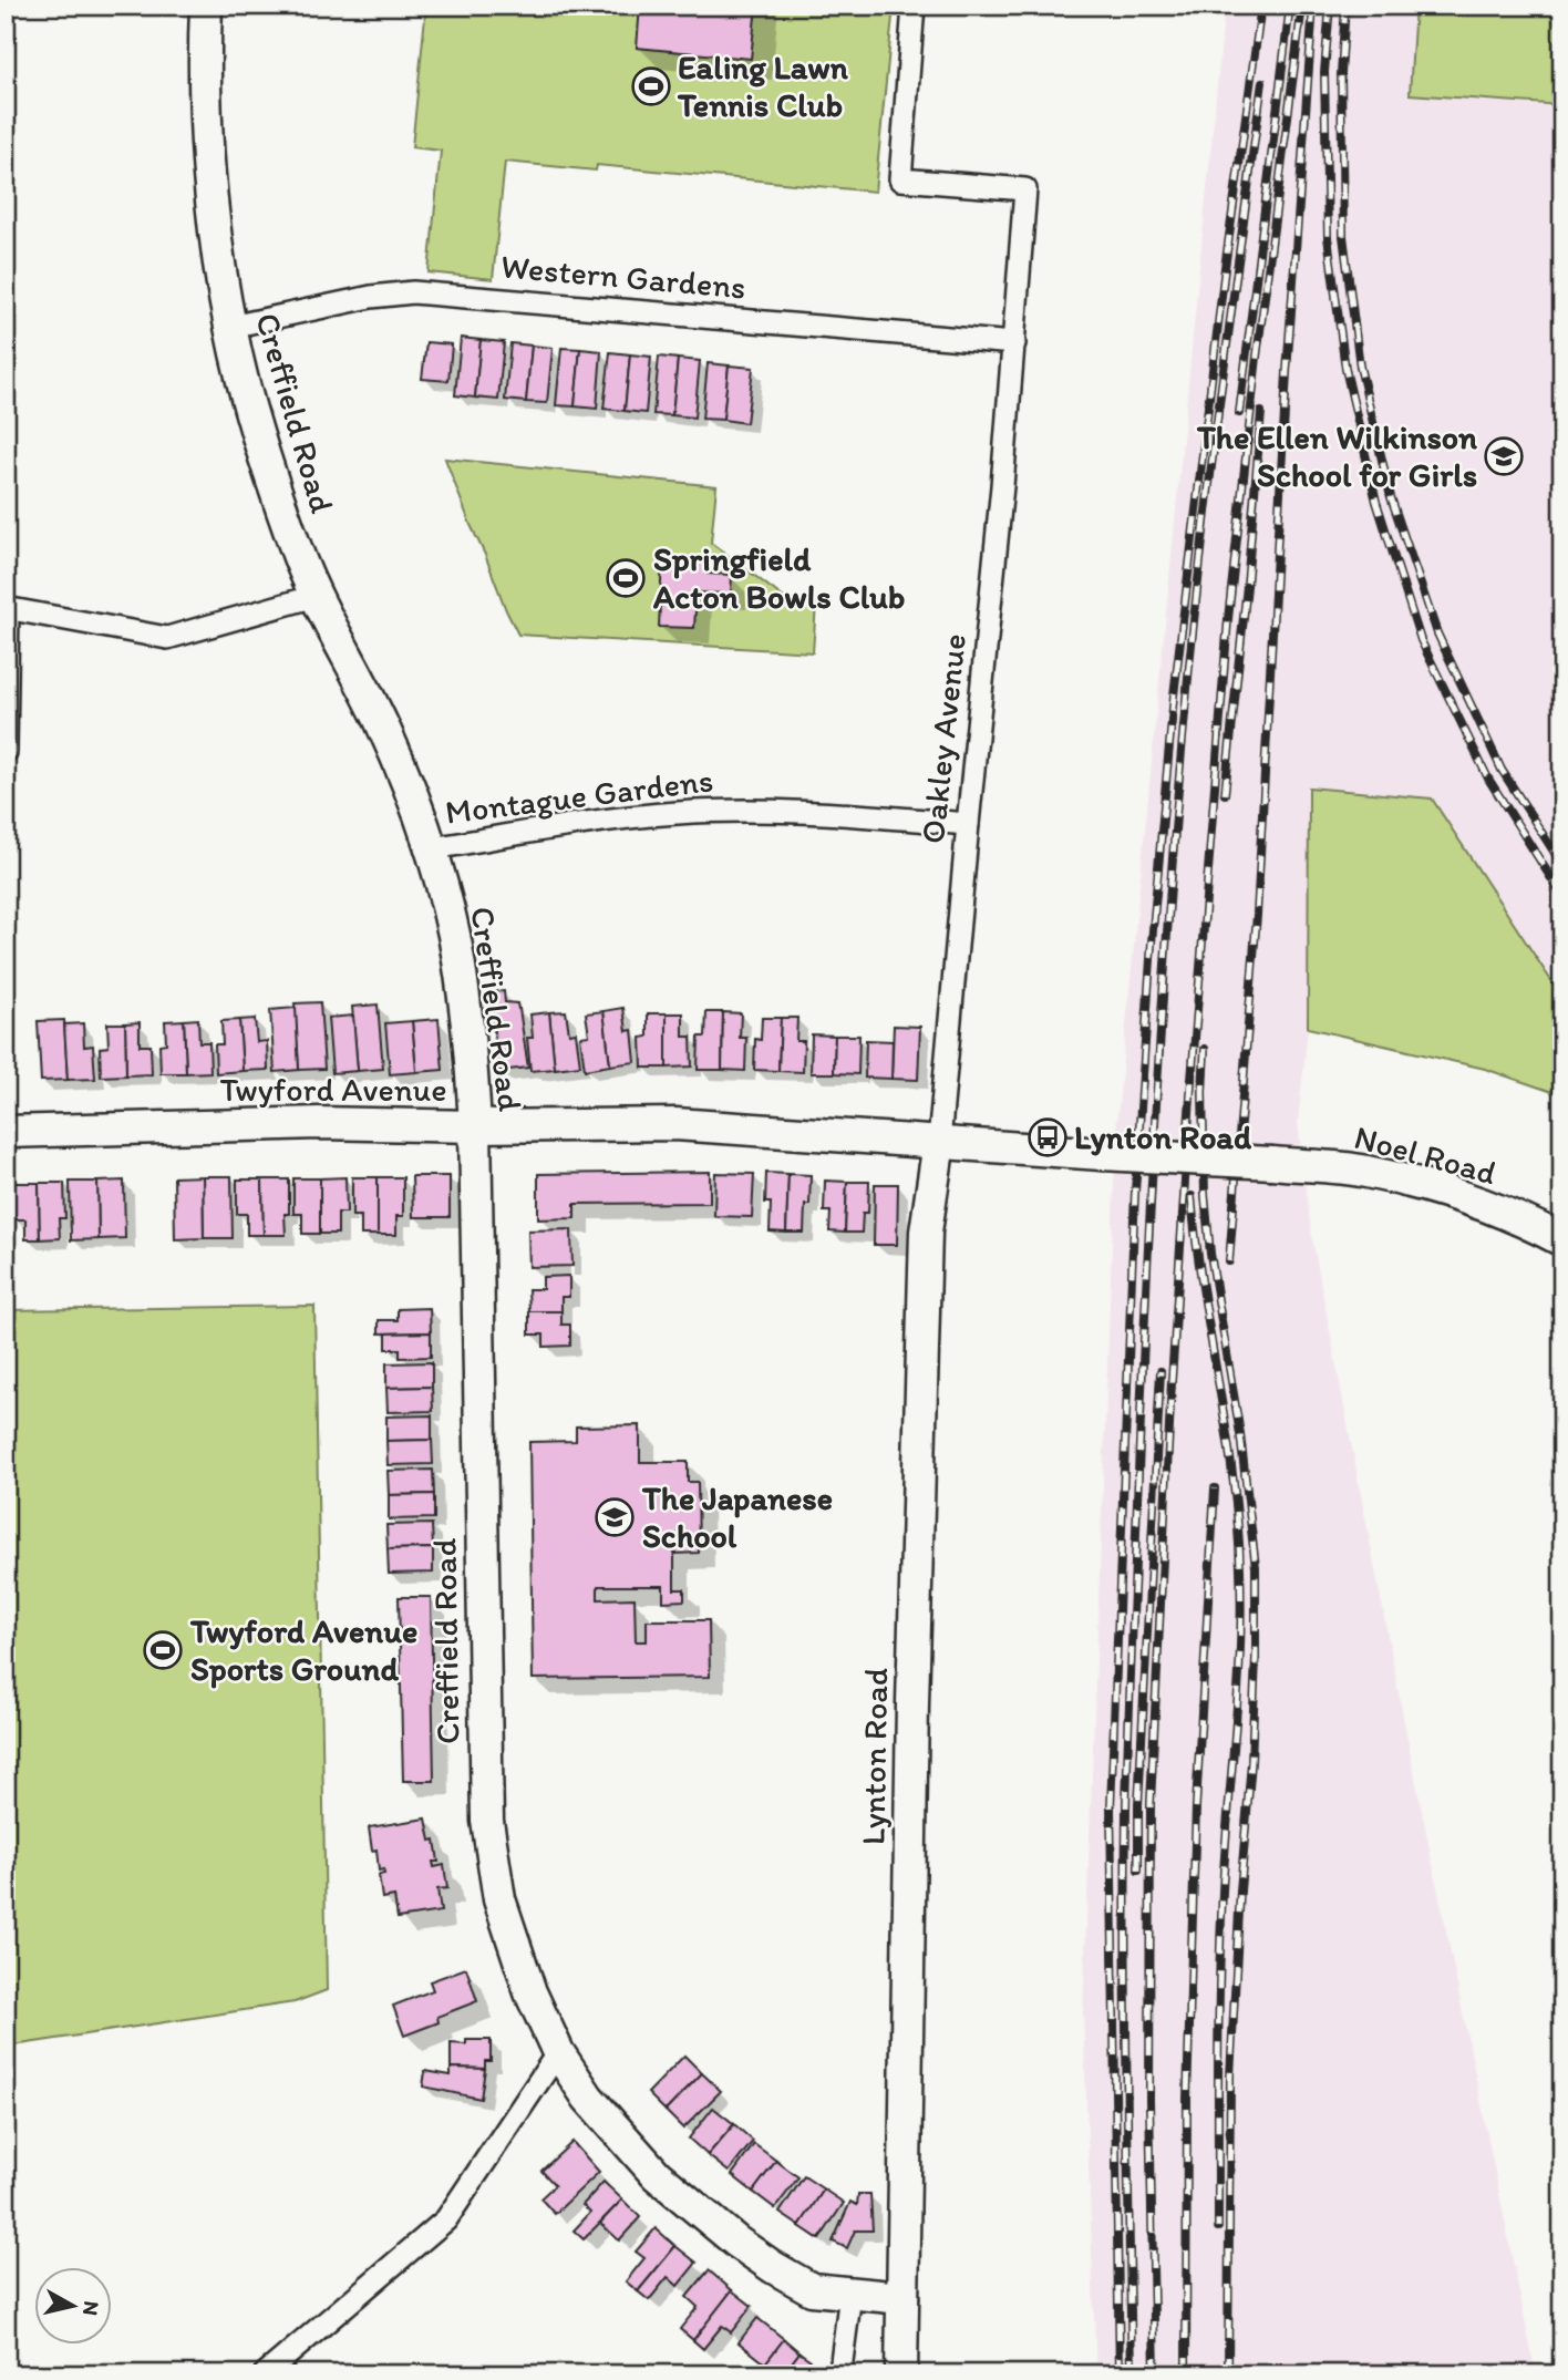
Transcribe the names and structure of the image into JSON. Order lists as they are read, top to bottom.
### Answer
{
  "streets": {
    "street": [
      "Western Gardens",
      "Creffield Road",
      "Oakley Avenue",
      "Montague Gardens",
      "Twyford Avenue",
      "Noel Road",
      "Lynton Road"
    ]
  },
  "crossings": [
    ["Western Gardens", "Creffield Road"],
    ["Western Gardens", "Oakley Avenue"],
    ["Creffield Road", "Montague Gardens"],
    ["Creffield Road", "Twyford Avenue"],
    ["Creffield Road", "Lynton Road"],
    ["Oakley Avenue", "Montague Gardens"],
    ["Oakley Avenue", "Twyford Avenue"],
    ["Oakley Avenue", "Noel Road"],
    ["Oakley Avenue", "Lynton Road"],
    ["Twyford Avenue", "Noel Road"],
    ["Twyford Avenue", "Lynton Road"],
    ["Noel Road", "Lynton Road"]
  ],
  "places": {
    "sports": ["Ealing Lawn Tennis Club", "Springfield Acton Bowls Club", "Twyford Avenue Sports Ground"],
    "school or university": ["The Ellen Wilkinson School for Girls", "The Japanese School"],
    "bus stop": ["Lynton Road"]
  },
  "north": "right"
}
